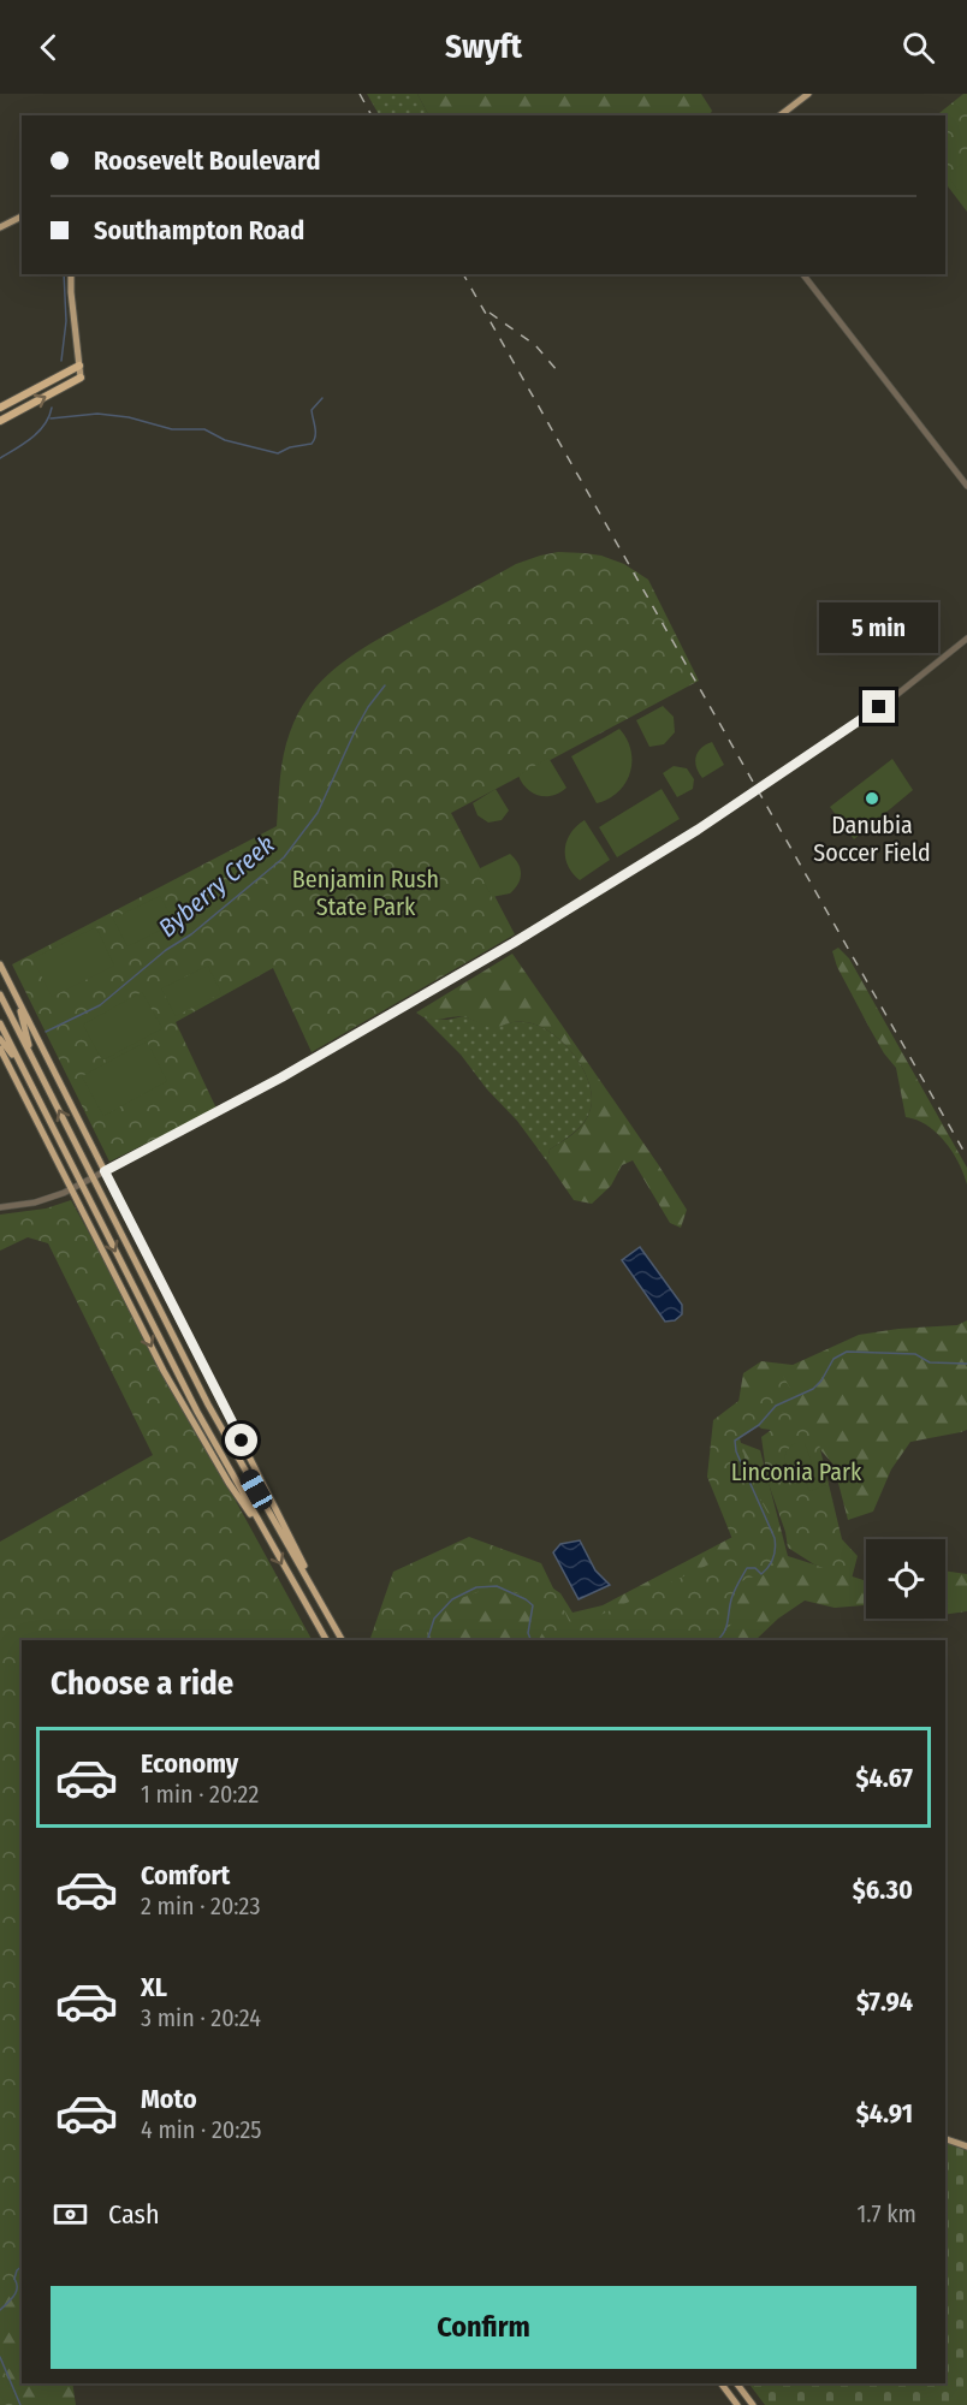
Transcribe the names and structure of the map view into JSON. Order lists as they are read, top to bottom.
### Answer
{
  "water": ["Byberry Creek"],
  "parks": ["Benjamin Rush State Park", "Linconia Park"],
  "places": ["Danubia Soccer Field"],
  "page": {
    "header": "Swyft",
    "banner": ["Roosevelt Boulevard", "Southampton Road"],
    "bubble": "5 min",
    "heading": "Choose a ride",
    "list": [
      {
        "name": "Economy",
        "note": "1 min · 20:22",
        "value": "$4.67"
      },
      {
        "name": "Comfort",
        "note": "2 min · 20:23",
        "value": "$6.30"
      },
      {
        "name": "XL",
        "note": "3 min · 20:24",
        "value": "$7.94"
      },
      {
        "name": "Moto",
        "note": "4 min · 20:25",
        "value": "$4.91"
      }
    ],
    "pay": ["Cash", "1.7 km"],
    "buttons": "Confirm"
  }
}
